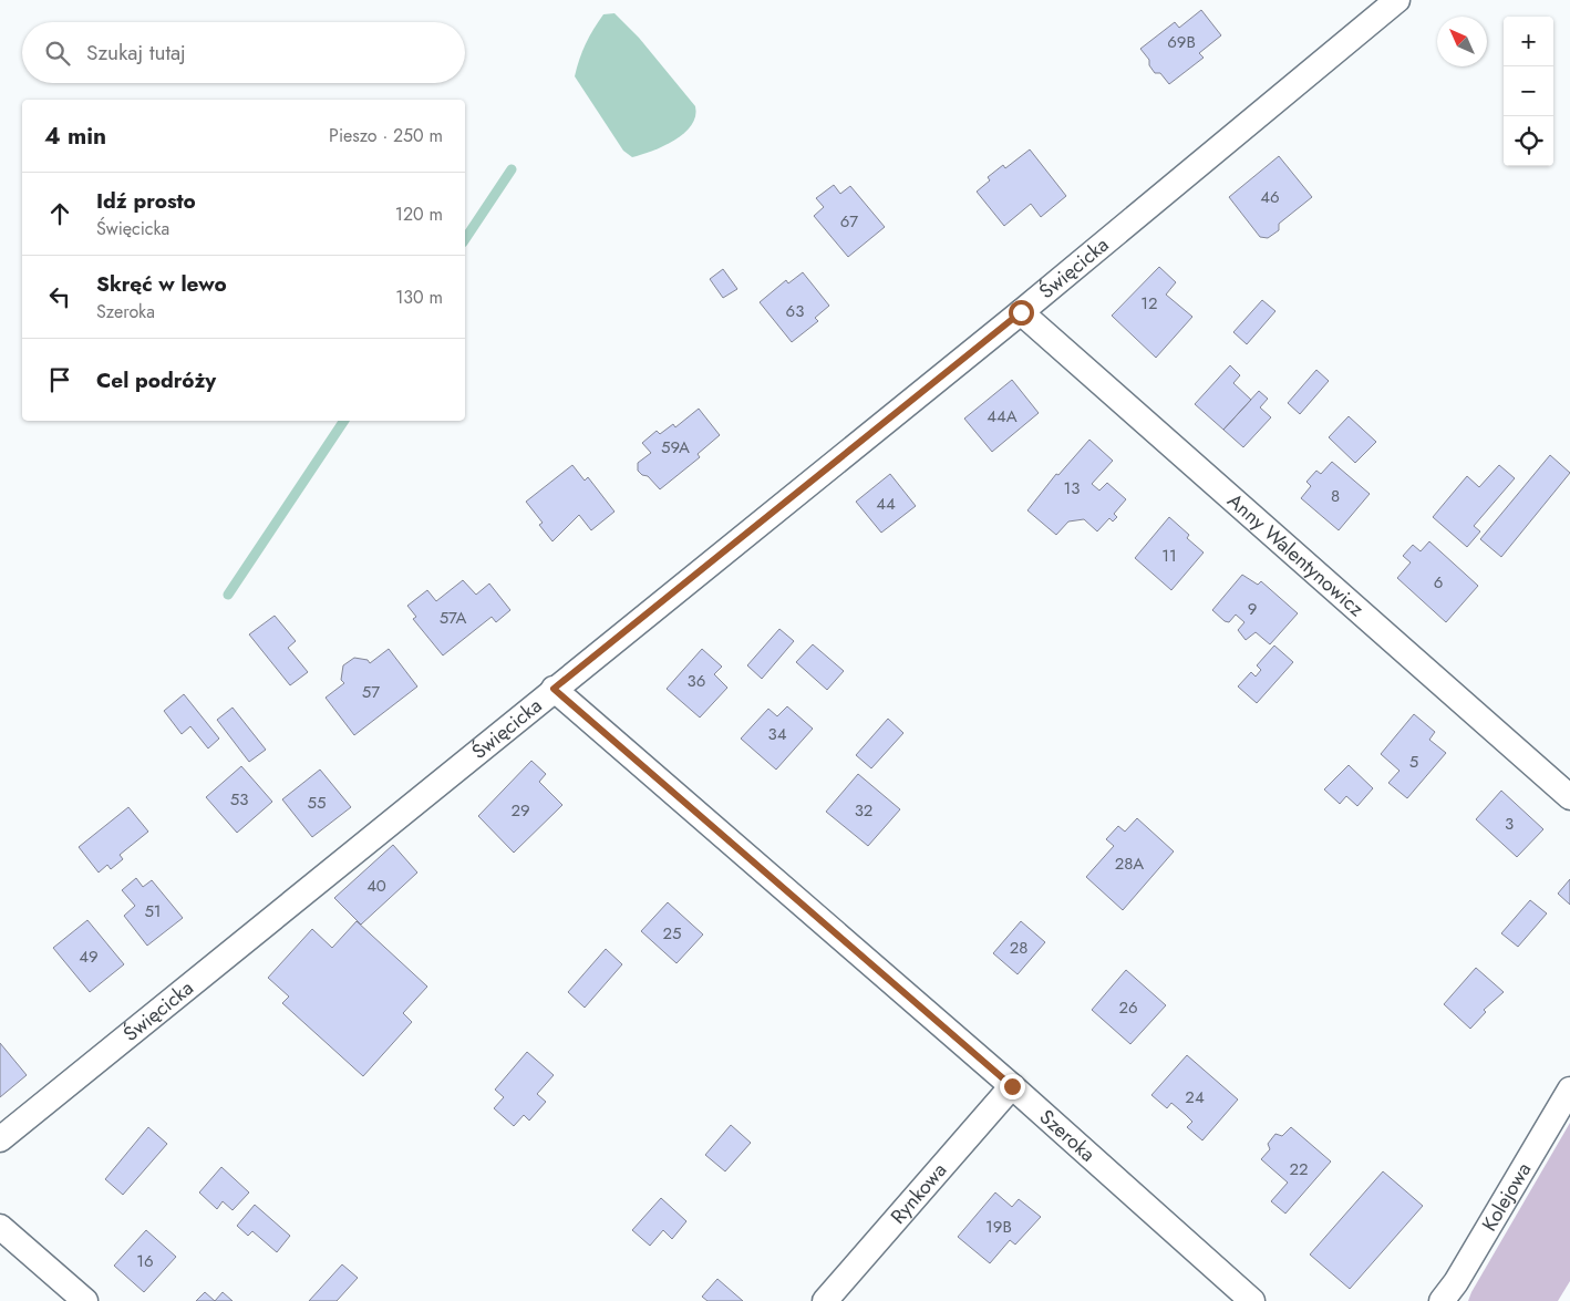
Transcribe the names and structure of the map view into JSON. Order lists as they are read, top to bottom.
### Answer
{
  "streets": {
    "street": [
      "Święcicka",
      "Anny Walentynowicz",
      "Szeroka",
      "Rynkowa",
      "Kolejowa"
    ]
  },
  "crossings": [
    ["Święcicka", "Anny Walentynowicz"],
    ["Święcicka", "Szeroka"],
    ["Szeroka", "Rynkowa"]
  ],
  "house_numbers": [
    "69B",
    "46",
    "67",
    "12",
    "63",
    "44A",
    "59A",
    "13",
    "8",
    "44",
    "11",
    "6",
    "9",
    "57A",
    "36",
    "57",
    "34",
    "5",
    "53",
    "55",
    "29",
    "32",
    "3",
    "28A",
    "40",
    "51",
    "25",
    "28",
    "49",
    "26",
    "24",
    "22",
    "19B",
    "16"
  ],
  "north": "top left",
  "page": {
    "map_buttons": ["+", "−"],
    "search": "Szukaj tutaj",
    "heading": ["4 min", "Pieszo · 250 m"],
    "list": [
      ["Idź prosto", "Święcicka", "120 m"],
      ["Skręć w lewo", "Szeroka", "130 m"],
      "Cel podróży"
    ]
  }
}
